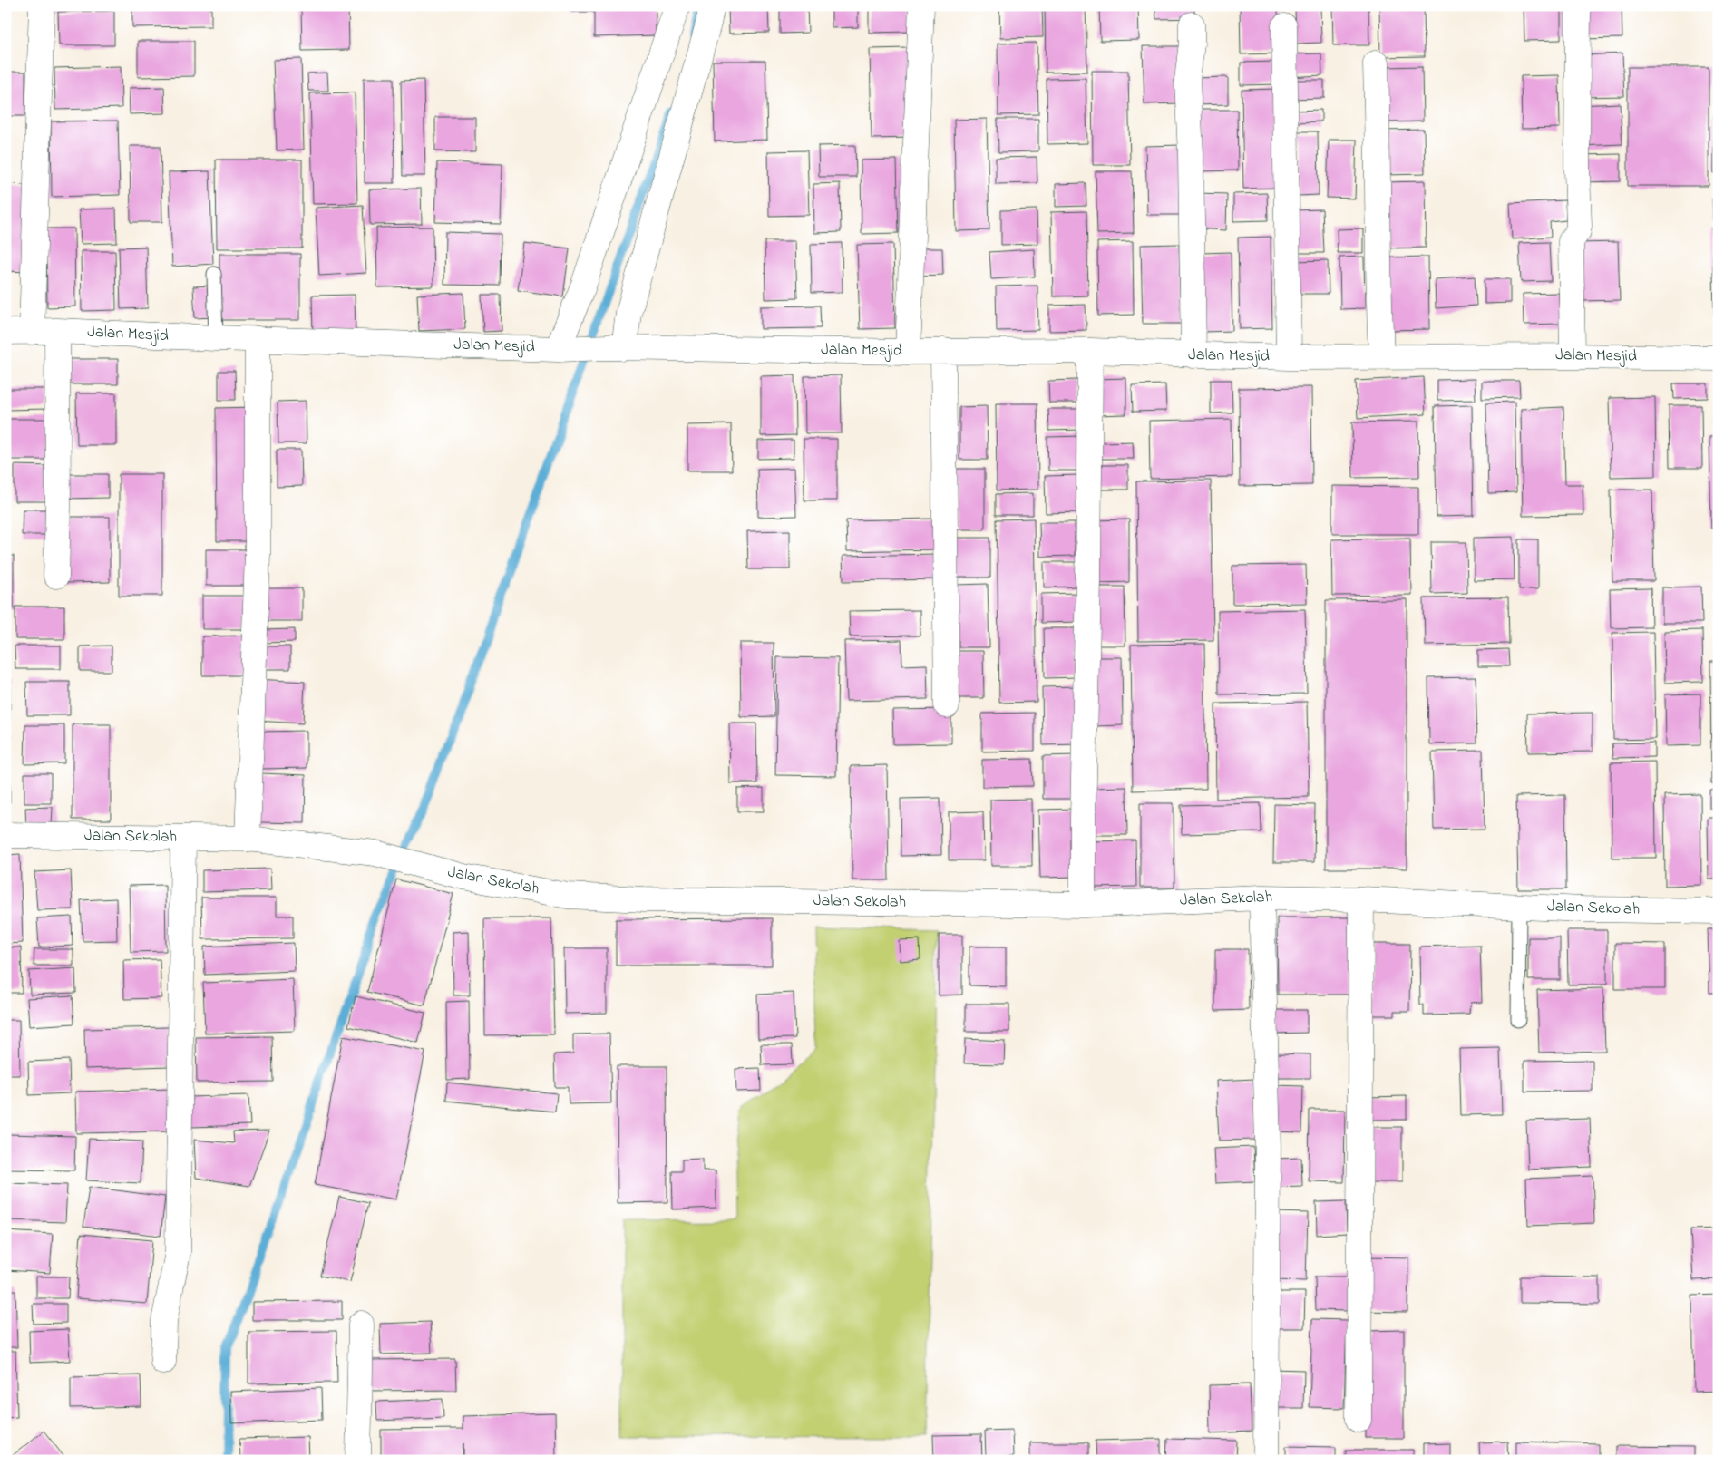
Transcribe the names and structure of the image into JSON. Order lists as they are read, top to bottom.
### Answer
{
  "streets": {
    "street": ["Jalan Mesjid", "Jalan Sekolah"]
  }
}
